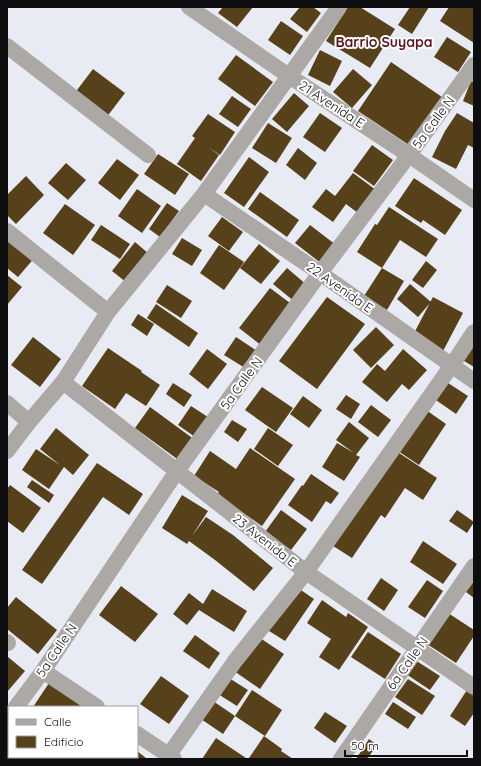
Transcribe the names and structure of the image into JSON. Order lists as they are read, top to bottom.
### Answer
{
  "streets": {
    "street": [
      "21 Avenida E",
      "5a Calle N",
      "22 Avenida E",
      "23 Avenida E",
      "6a Calle N"
    ]
  },
  "crossings": [
    ["21 Avenida E", "5a Calle N"],
    ["5a Calle N", "22 Avenida E"],
    ["5a Calle N", "23 Avenida E"],
    ["23 Avenida E", "6a Calle N"]
  ],
  "districts": ["Barrio Suyapa"],
  "legend": ["Calle", "Edificio"],
  "scale_bar": "50 m"
}
